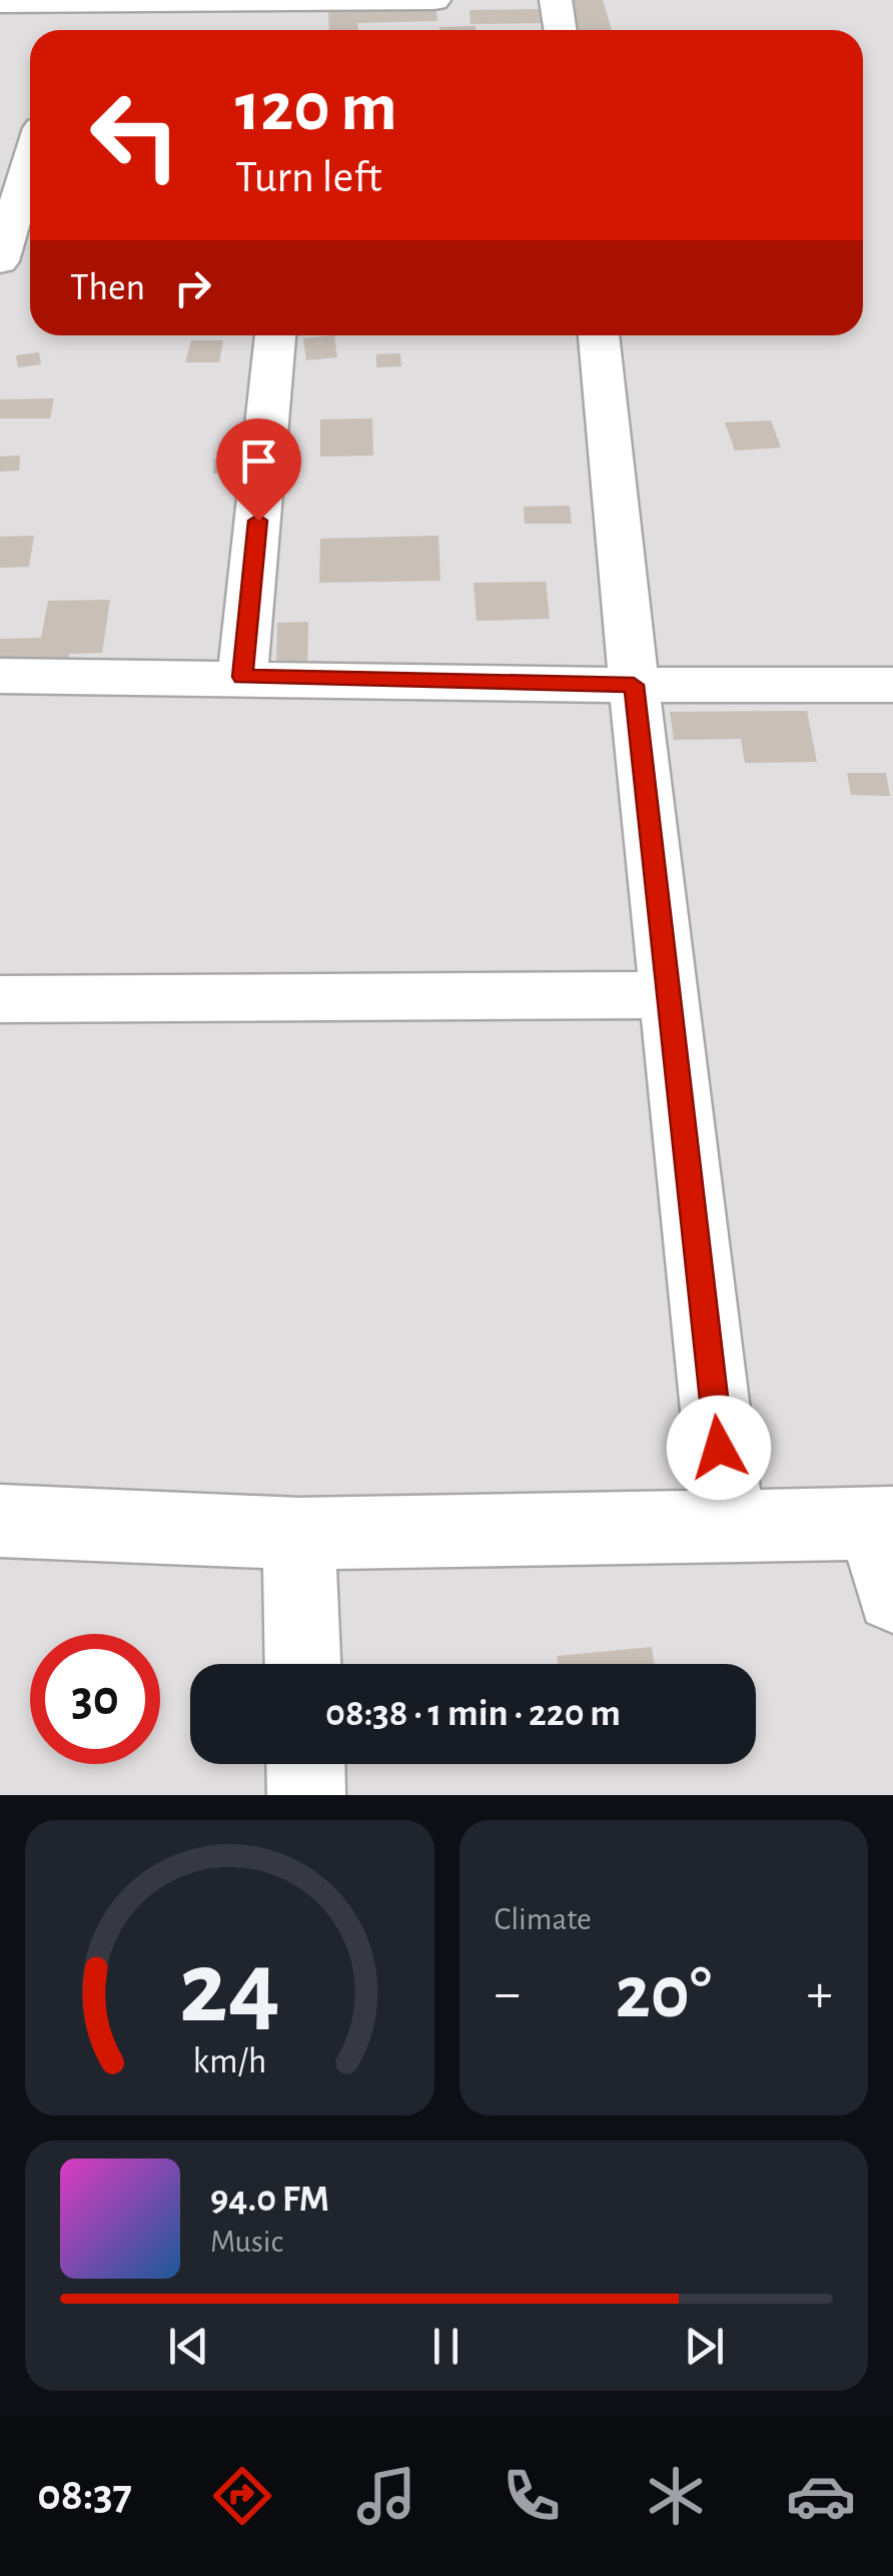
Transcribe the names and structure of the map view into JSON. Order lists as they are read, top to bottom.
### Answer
{
  "page": {
    "turn": ["120 m", "Turn left"],
    "then": "Then",
    "limit": "30",
    "trip": "08:38 · 1 min · 220 m",
    "tile": "Climate",
    "heat": ["−", "20°", "+"],
    "song": ["94.0 FM", "Music"],
    "tabs": "08:37",
    "gauge": ["24", "km/h"]
  }
}
